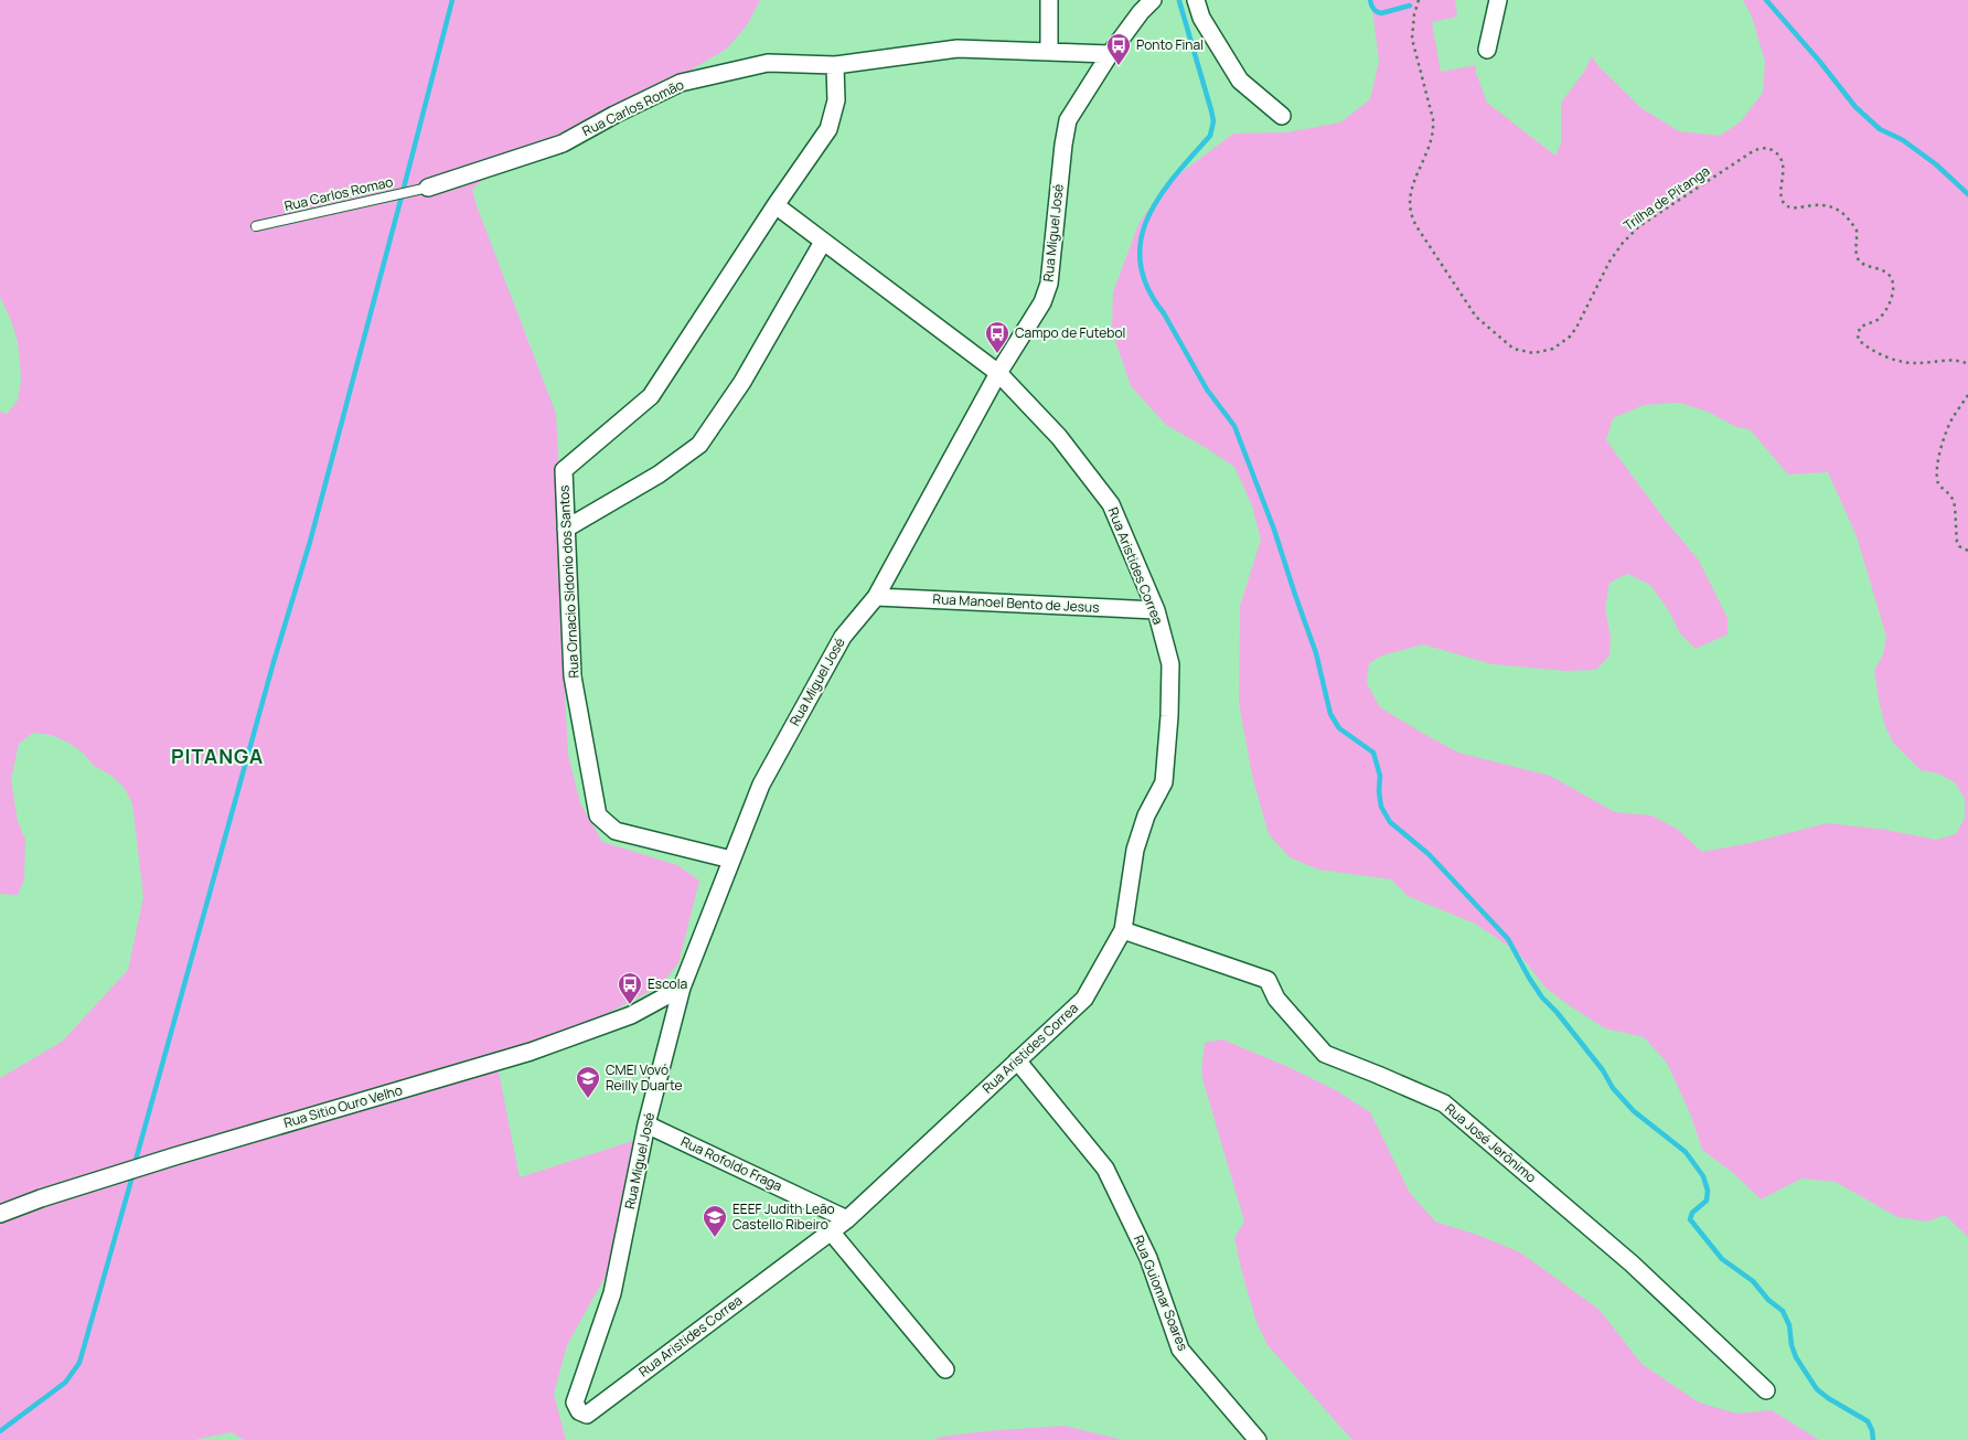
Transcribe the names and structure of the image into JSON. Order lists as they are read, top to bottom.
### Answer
{
  "streets": {
    "street": [
      "Rua Carlos Romão",
      "Rua Miguel José",
      "Rua Aristides Correa",
      "Rua Ornacio Sidonio dos Santos",
      "Rua Manoel Bento de Jesus",
      "Rua Sitio Ouro Velho",
      "Rua José Jerônimo",
      "Rua Rofoldo Fraga",
      "Rua Guiomar Soares"
    ],
    "lane": ["Rua Carlos Romao"],
    "path": ["Trilha de Pitanga"]
  },
  "crossings": [
    ["Rua Carlos Romão", "Rua Carlos Romao"],
    ["Rua Carlos Romão", "Rua Miguel José"],
    ["Rua Carlos Romão", "Rua Ornacio Sidonio dos Santos"],
    ["Rua Miguel José", "Rua Aristides Correa"],
    ["Rua Miguel José", "Rua Ornacio Sidonio dos Santos"],
    ["Rua Miguel José", "Rua Manoel Bento de Jesus"],
    ["Rua Miguel José", "Rua Sitio Ouro Velho"],
    ["Rua Miguel José", "Rua Rofoldo Fraga"],
    ["Rua Aristides Correa", "Rua Ornacio Sidonio dos Santos"],
    ["Rua Aristides Correa", "Rua Manoel Bento de Jesus"],
    ["Rua Aristides Correa", "Rua José Jerônimo"],
    ["Rua Aristides Correa", "Rua Rofoldo Fraga"],
    ["Rua Aristides Correa", "Rua Guiomar Soares"]
  ],
  "districts": ["PITANGA"],
  "places": {
    "bus stop": ["Ponto Final", "Campo de Futebol", "Escola"],
    "school or university": ["CMEI Vovó Reilly Duarte", "EEEF Judith Leão Castello Ribeiro"]
  }
}
